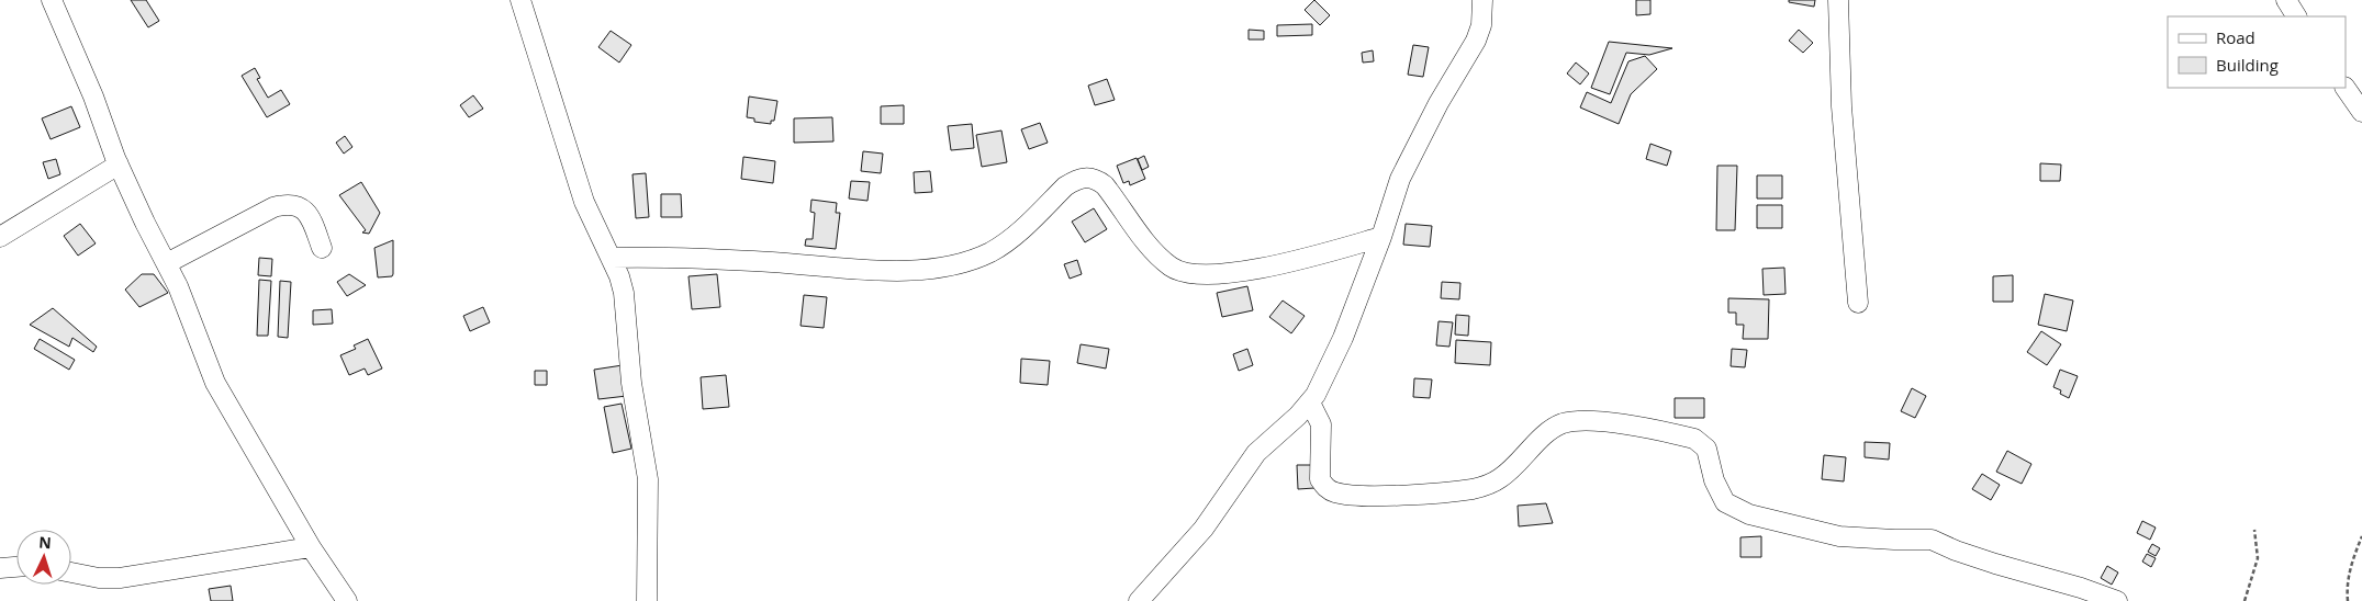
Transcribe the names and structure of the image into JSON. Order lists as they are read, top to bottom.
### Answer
{
  "legend": ["Road", "Building"],
  "north": "top"
}
